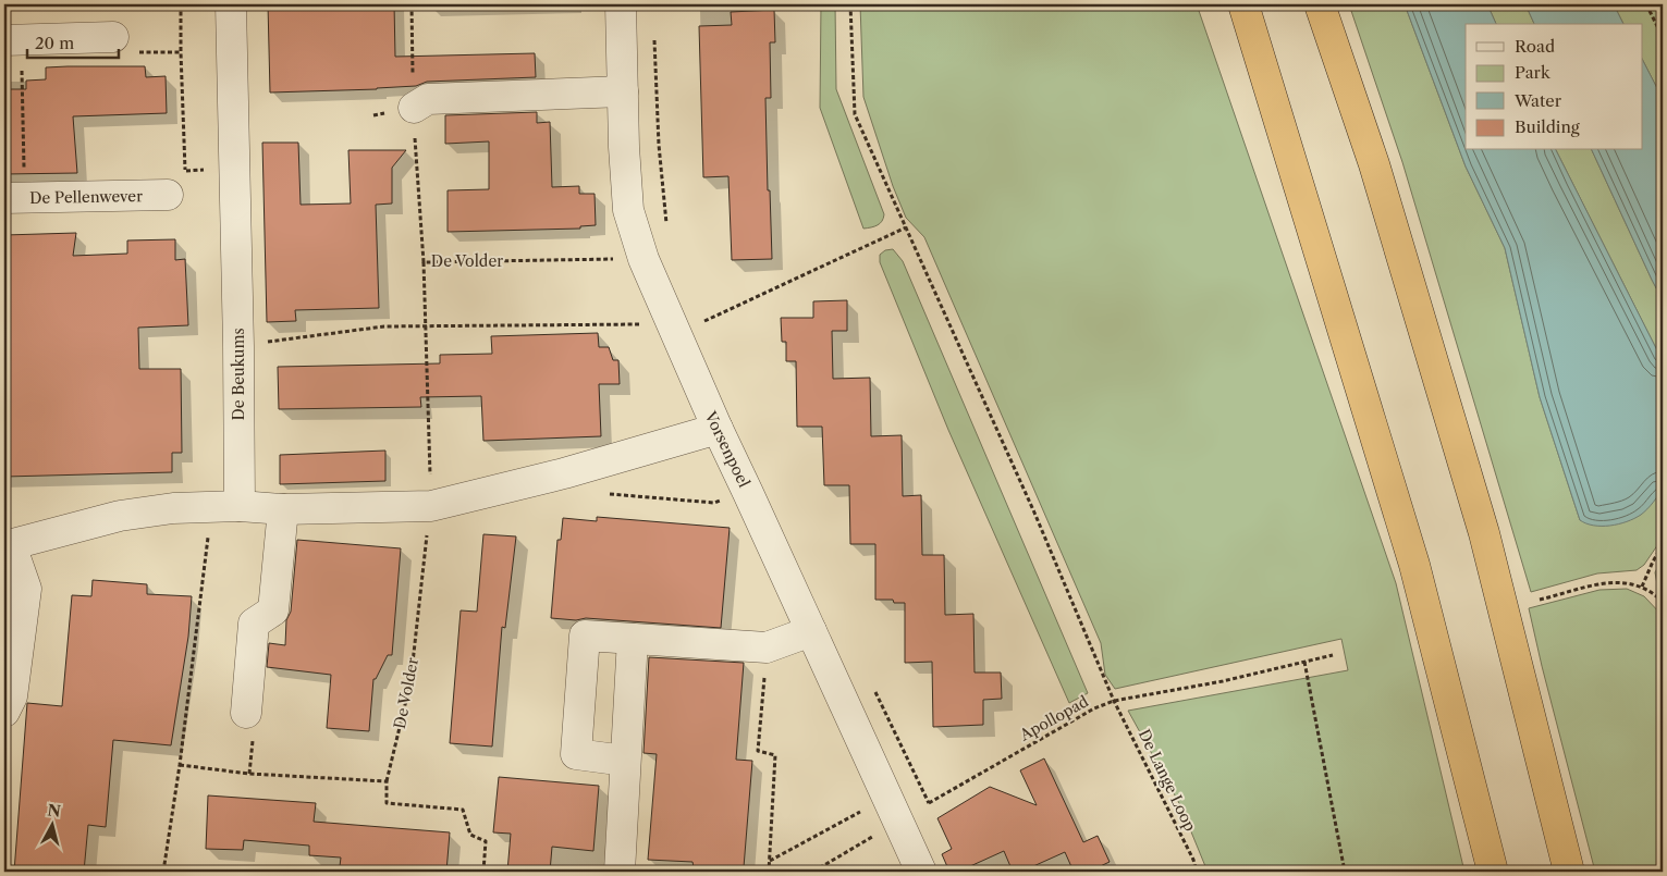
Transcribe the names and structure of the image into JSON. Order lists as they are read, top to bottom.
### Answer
{
  "streets": {
    "street": ["De Pellenwever", "De Beukums", "Vorsenpoel"],
    "path": ["De Volder", "Apollopad", "De Lange Loop"]
  },
  "crossings": [
    ["De Volder", "Vorsenpoel"],
    ["Vorsenpoel", "Apollopad"],
    ["Apollopad", "De Lange Loop"]
  ],
  "legend": [
    "Road",
    "Park",
    "Water",
    "Building"
  ],
  "scale_bar": "20 m",
  "north": "top"
}
